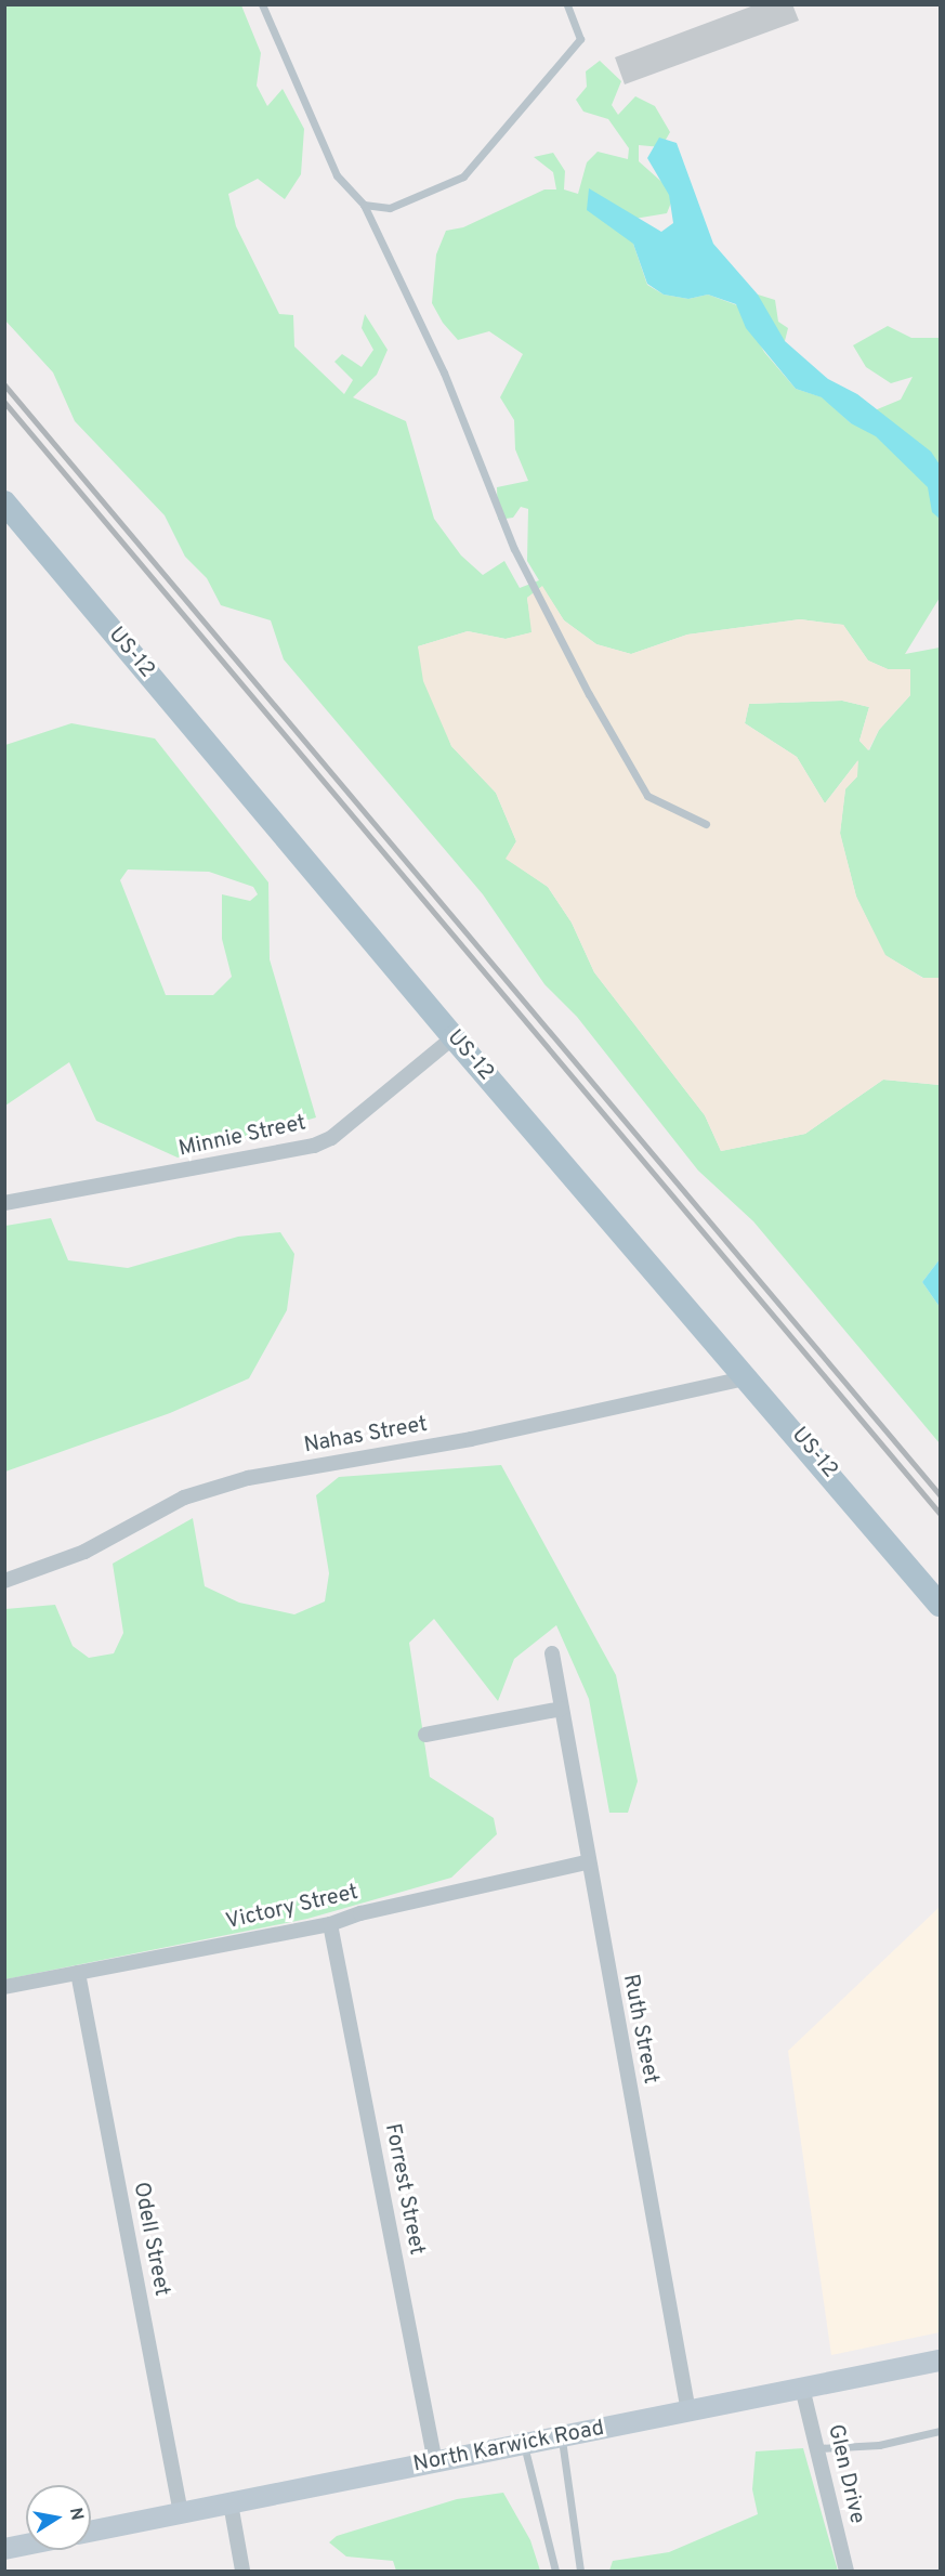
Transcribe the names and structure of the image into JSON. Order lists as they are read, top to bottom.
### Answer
{
  "streets": {
    "main road": ["US-12"],
    "street": [
      "Minnie Street",
      "Nahas Street",
      "Victory Street",
      "Ruth Street",
      "Forrest Street",
      "Odell Street",
      "North Karwick Road",
      "Glen Drive"
    ]
  },
  "crossings": [
    ["US-12", "Minnie Street"],
    ["US-12", "Nahas Street"],
    ["Victory Street", "Ruth Street"],
    ["Victory Street", "Forrest Street"],
    ["Victory Street", "Odell Street"],
    ["Ruth Street", "North Karwick Road"],
    ["Forrest Street", "North Karwick Road"],
    ["Odell Street", "North Karwick Road"],
    ["North Karwick Road", "Glen Drive"]
  ],
  "north": "right"
}
